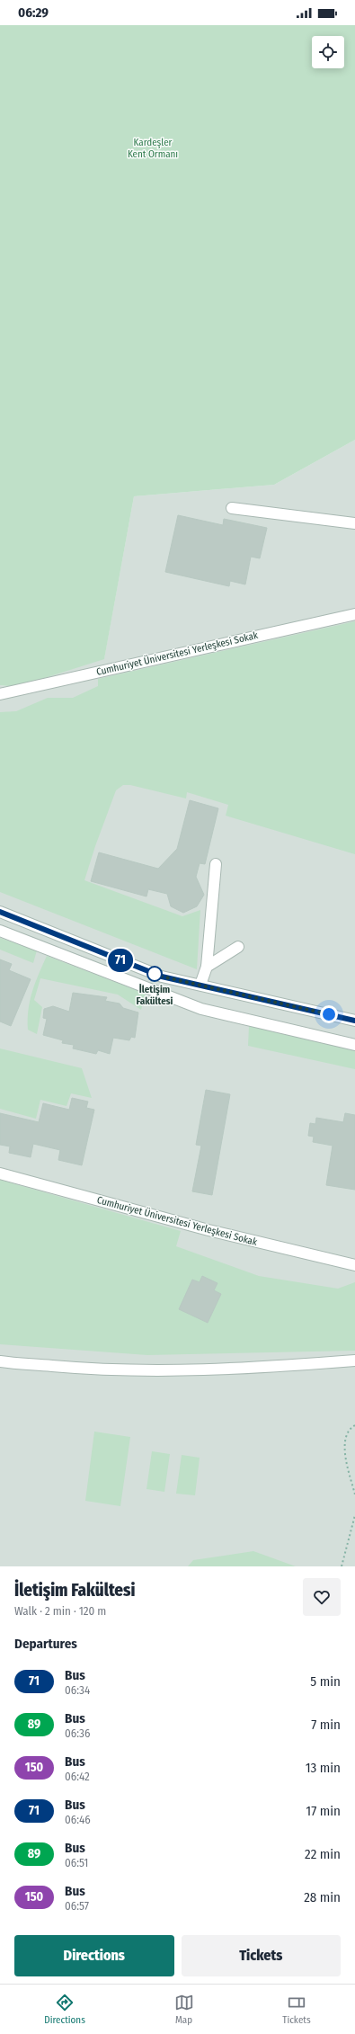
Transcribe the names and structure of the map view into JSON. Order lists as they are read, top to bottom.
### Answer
{
  "streets": {
    "street": ["Cumhuriyet Üniversitesi Yerleşkesi Sokak"]
  },
  "parks": ["Kardeşler Kent Ormanı"],
  "places": ["İletişim Fakültesi"],
  "lines": ["bus line 71"],
  "page": {
    "status": "06:29",
    "on_map": "71",
    "heading": [
      ["İletişim Fakültesi", "Walk · 2 min · 120 m"],
      "Departures"
    ],
    "list": [
      {
        "mark": "71",
        "name": "Bus",
        "note": "06:34",
        "value": "5 min"
      },
      {
        "mark": "89",
        "name": "Bus",
        "note": "06:36",
        "value": "7 min"
      },
      {
        "mark": "150",
        "name": "Bus",
        "note": "06:42",
        "value": "13 min"
      },
      {
        "mark": "71",
        "name": "Bus",
        "note": "06:46",
        "value": "17 min"
      },
      {
        "mark": "89",
        "name": "Bus",
        "note": "06:51",
        "value": "22 min"
      },
      {
        "mark": "150",
        "name": "Bus",
        "note": "06:57",
        "value": "28 min"
      }
    ],
    "buttons": ["Directions", "Tickets"],
    "tabs": ["Directions", "Map", "Tickets"]
  }
}
